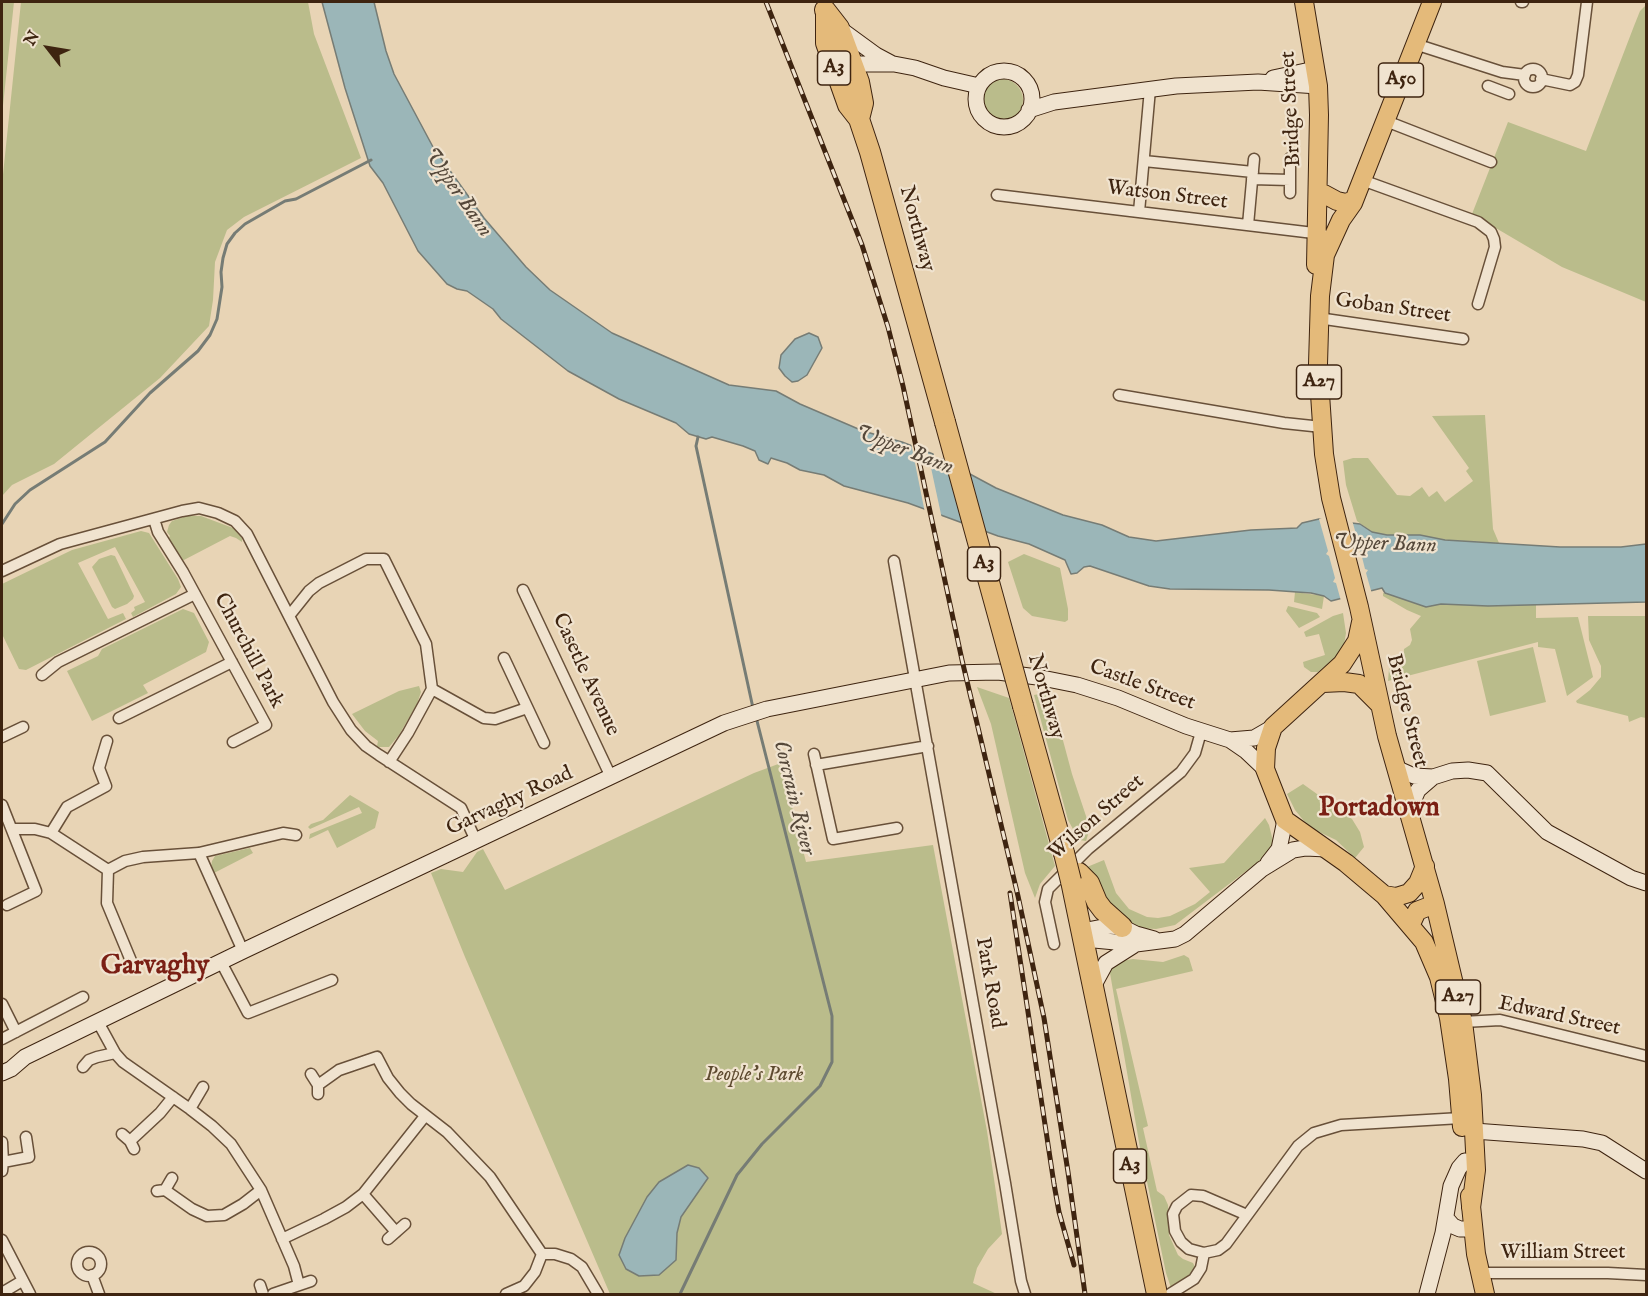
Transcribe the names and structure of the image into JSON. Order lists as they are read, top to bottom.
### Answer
{
  "streets": {
    "highway": ["A3", "Northway"],
    "main road": [
      "A50",
      "Bridge Street",
      "A27",
      "Castle Street"
    ],
    "street": [
      "Watson Street",
      "Goban Street",
      "Churchill Park",
      "Casetle Avenue",
      "Garvaghy Road",
      "Wilson Street",
      "Park Road",
      "Edward Street",
      "William Street"
    ]
  },
  "crossings": [
    ["A50", "Bridge Street"],
    ["A50", "Watson Street"],
    ["Bridge Street", "Watson Street"],
    ["Bridge Street", "Goban Street"],
    ["Bridge Street", "A27"],
    ["A27", "Castle Street"],
    ["A27", "Edward Street"],
    ["A27", "William Street"],
    ["Casetle Avenue", "Garvaghy Road"],
    ["Castle Street", "Garvaghy Road"],
    ["Castle Street", "Wilson Street"],
    ["Garvaghy Road", "Park Road"]
  ],
  "districts": ["Portadown", "Garvaghy"],
  "water": ["Upper Bann", "Corcrain River"],
  "parks": ["People's Park"],
  "north": "top left"
}
